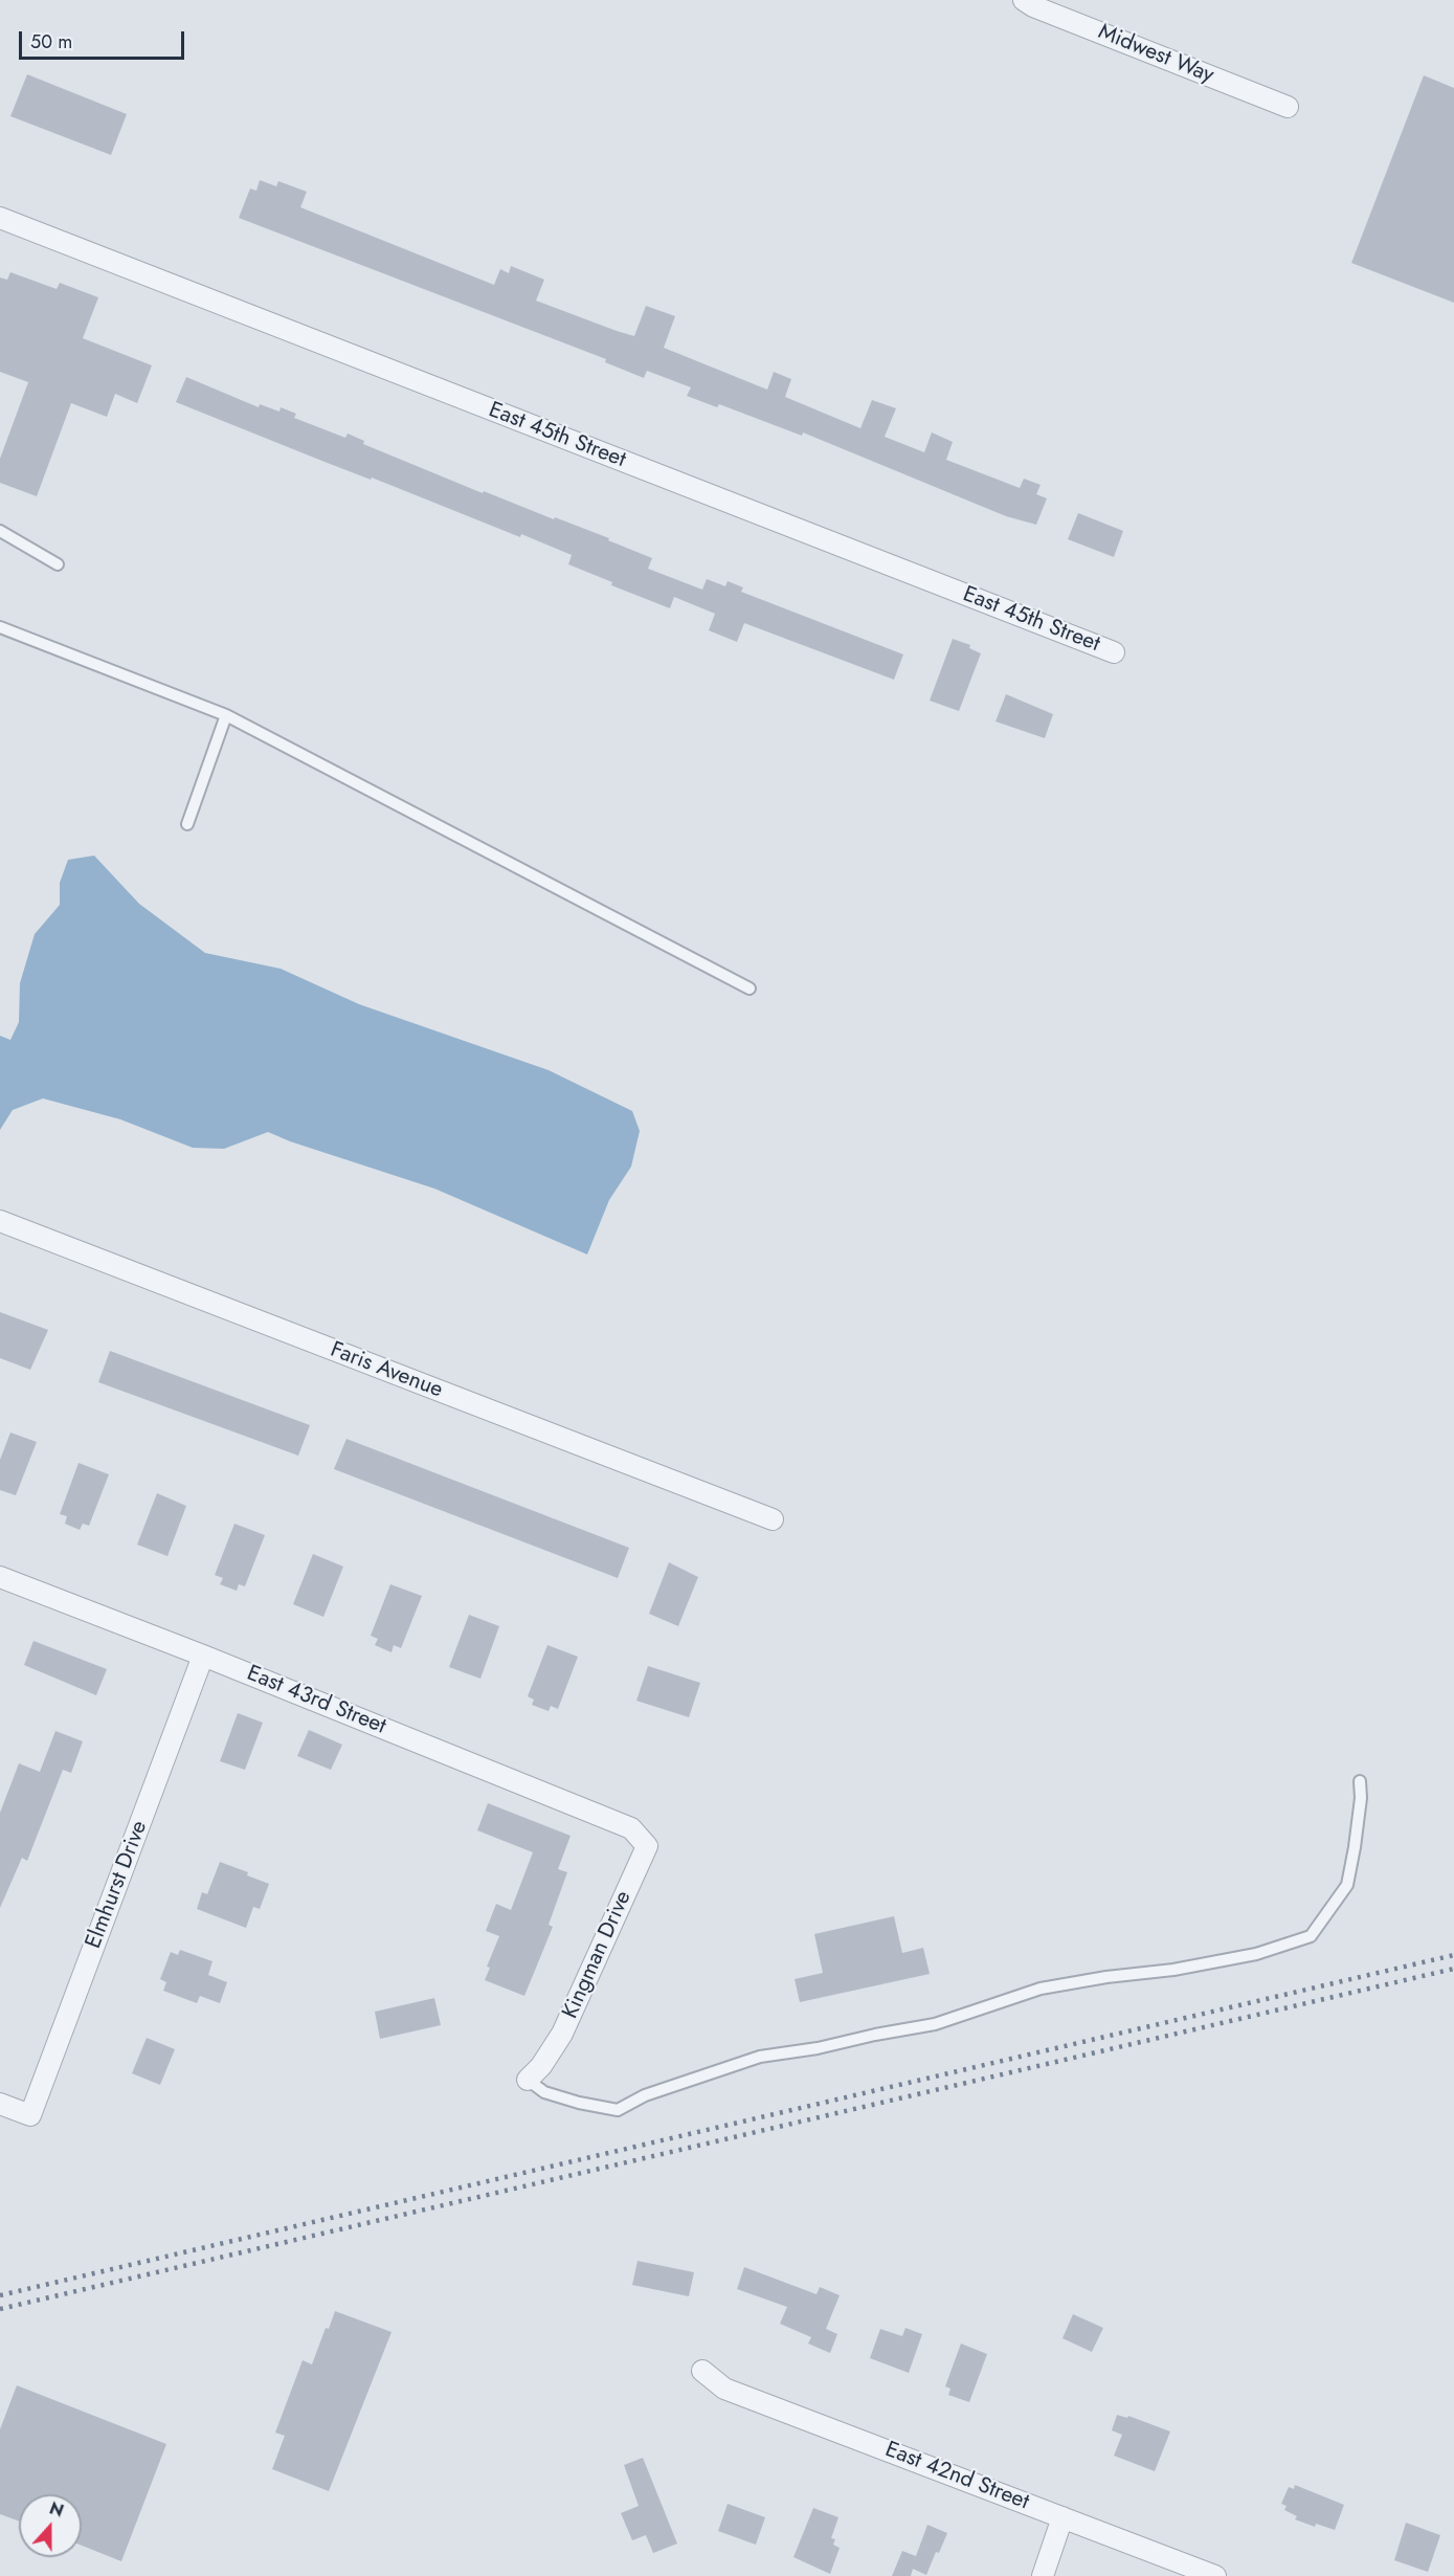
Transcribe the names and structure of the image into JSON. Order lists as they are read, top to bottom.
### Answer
{
  "streets": {
    "street": [
      "Midwest Way",
      "East 45th Street",
      "Faris Avenue",
      "East 43rd Street",
      "Elmhurst Drive",
      "Kingman Drive",
      "East 42nd Street"
    ]
  },
  "crossings": [
    ["East 43rd Street", "Elmhurst Drive"],
    ["East 43rd Street", "Kingman Drive"]
  ],
  "scale_bar": "50 m",
  "north": "top"
}
